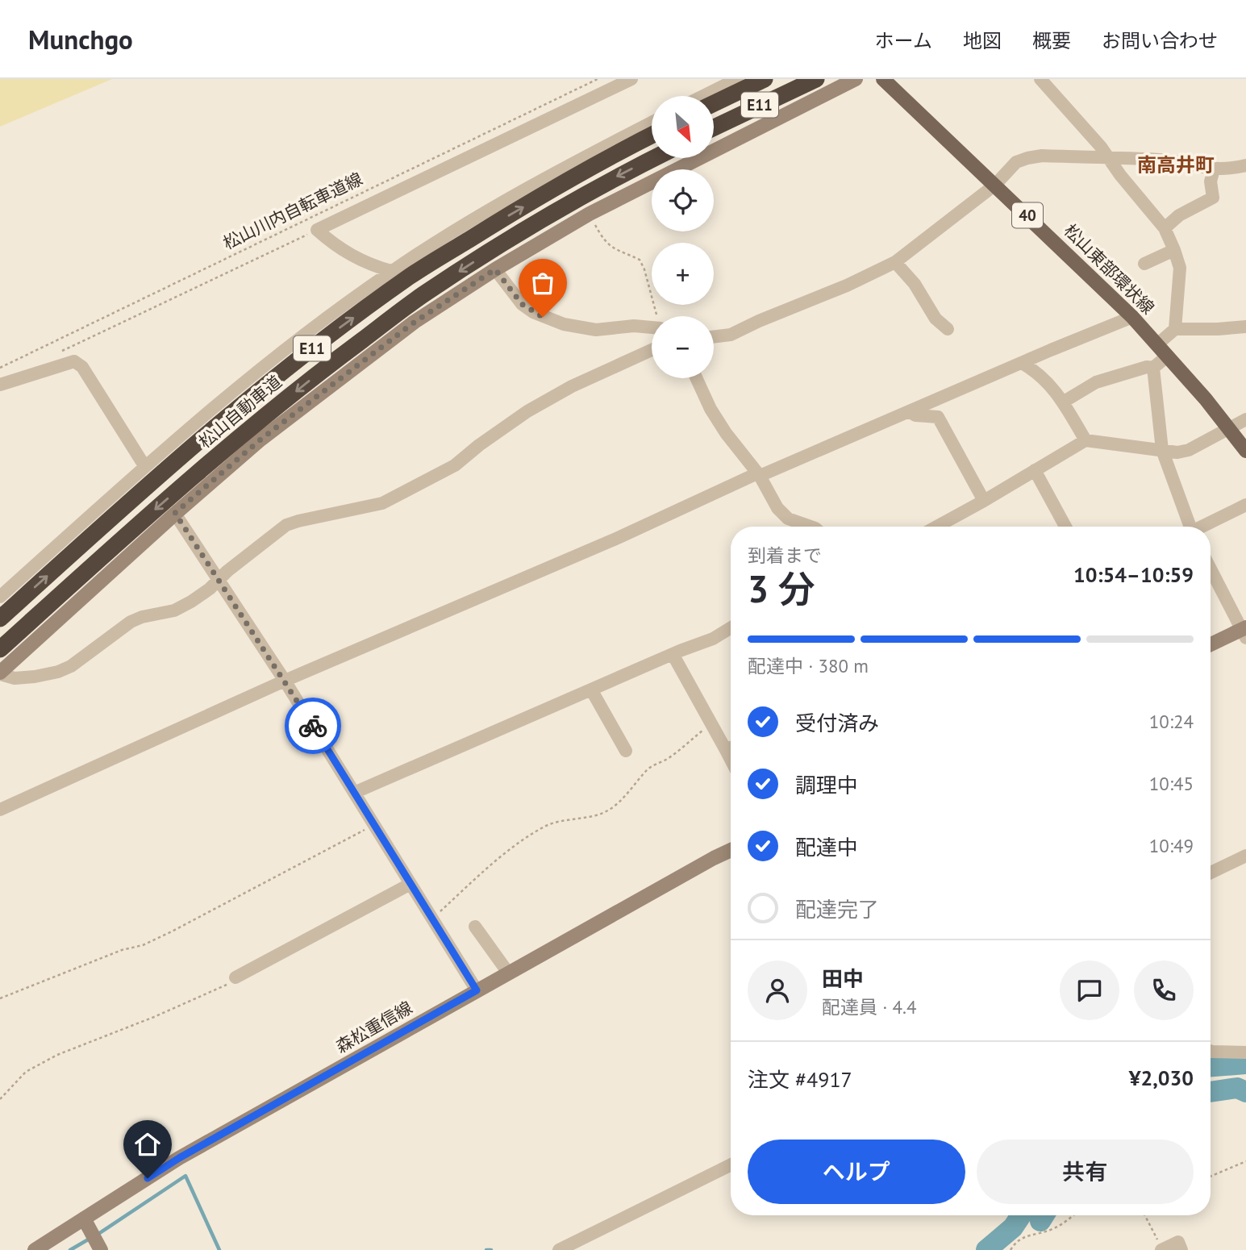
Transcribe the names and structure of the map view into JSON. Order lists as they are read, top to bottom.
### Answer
{
  "streets": {
    "highway": ["E11", "松山自動車道"],
    "main road": ["40", "松山東部環状線"],
    "street": ["森松重信線"],
    "path": ["松山川内自転車道線"]
  },
  "districts": ["南高井町"],
  "north": "bottom right",
  "page": {
    "header": "Munchgo",
    "nav": [
      "ホーム",
      "地図",
      "概要",
      "お問い合わせ"
    ],
    "map_buttons": ["+", "−"],
    "heading": ["3 分", "到着まで", "10:54–10:59"],
    "panel": [
      "田中",
      "配達員 · 4.4",
      "注文 #4917",
      "¥2,030"
    ],
    "bar": "配達中 · 380 m",
    "list": [
      ["受付済み", "10:24"],
      ["調理中", "10:45"],
      ["配達中", "10:49"],
      "配達完了"
    ],
    "buttons": ["ヘルプ", "共有"]
  }
}
